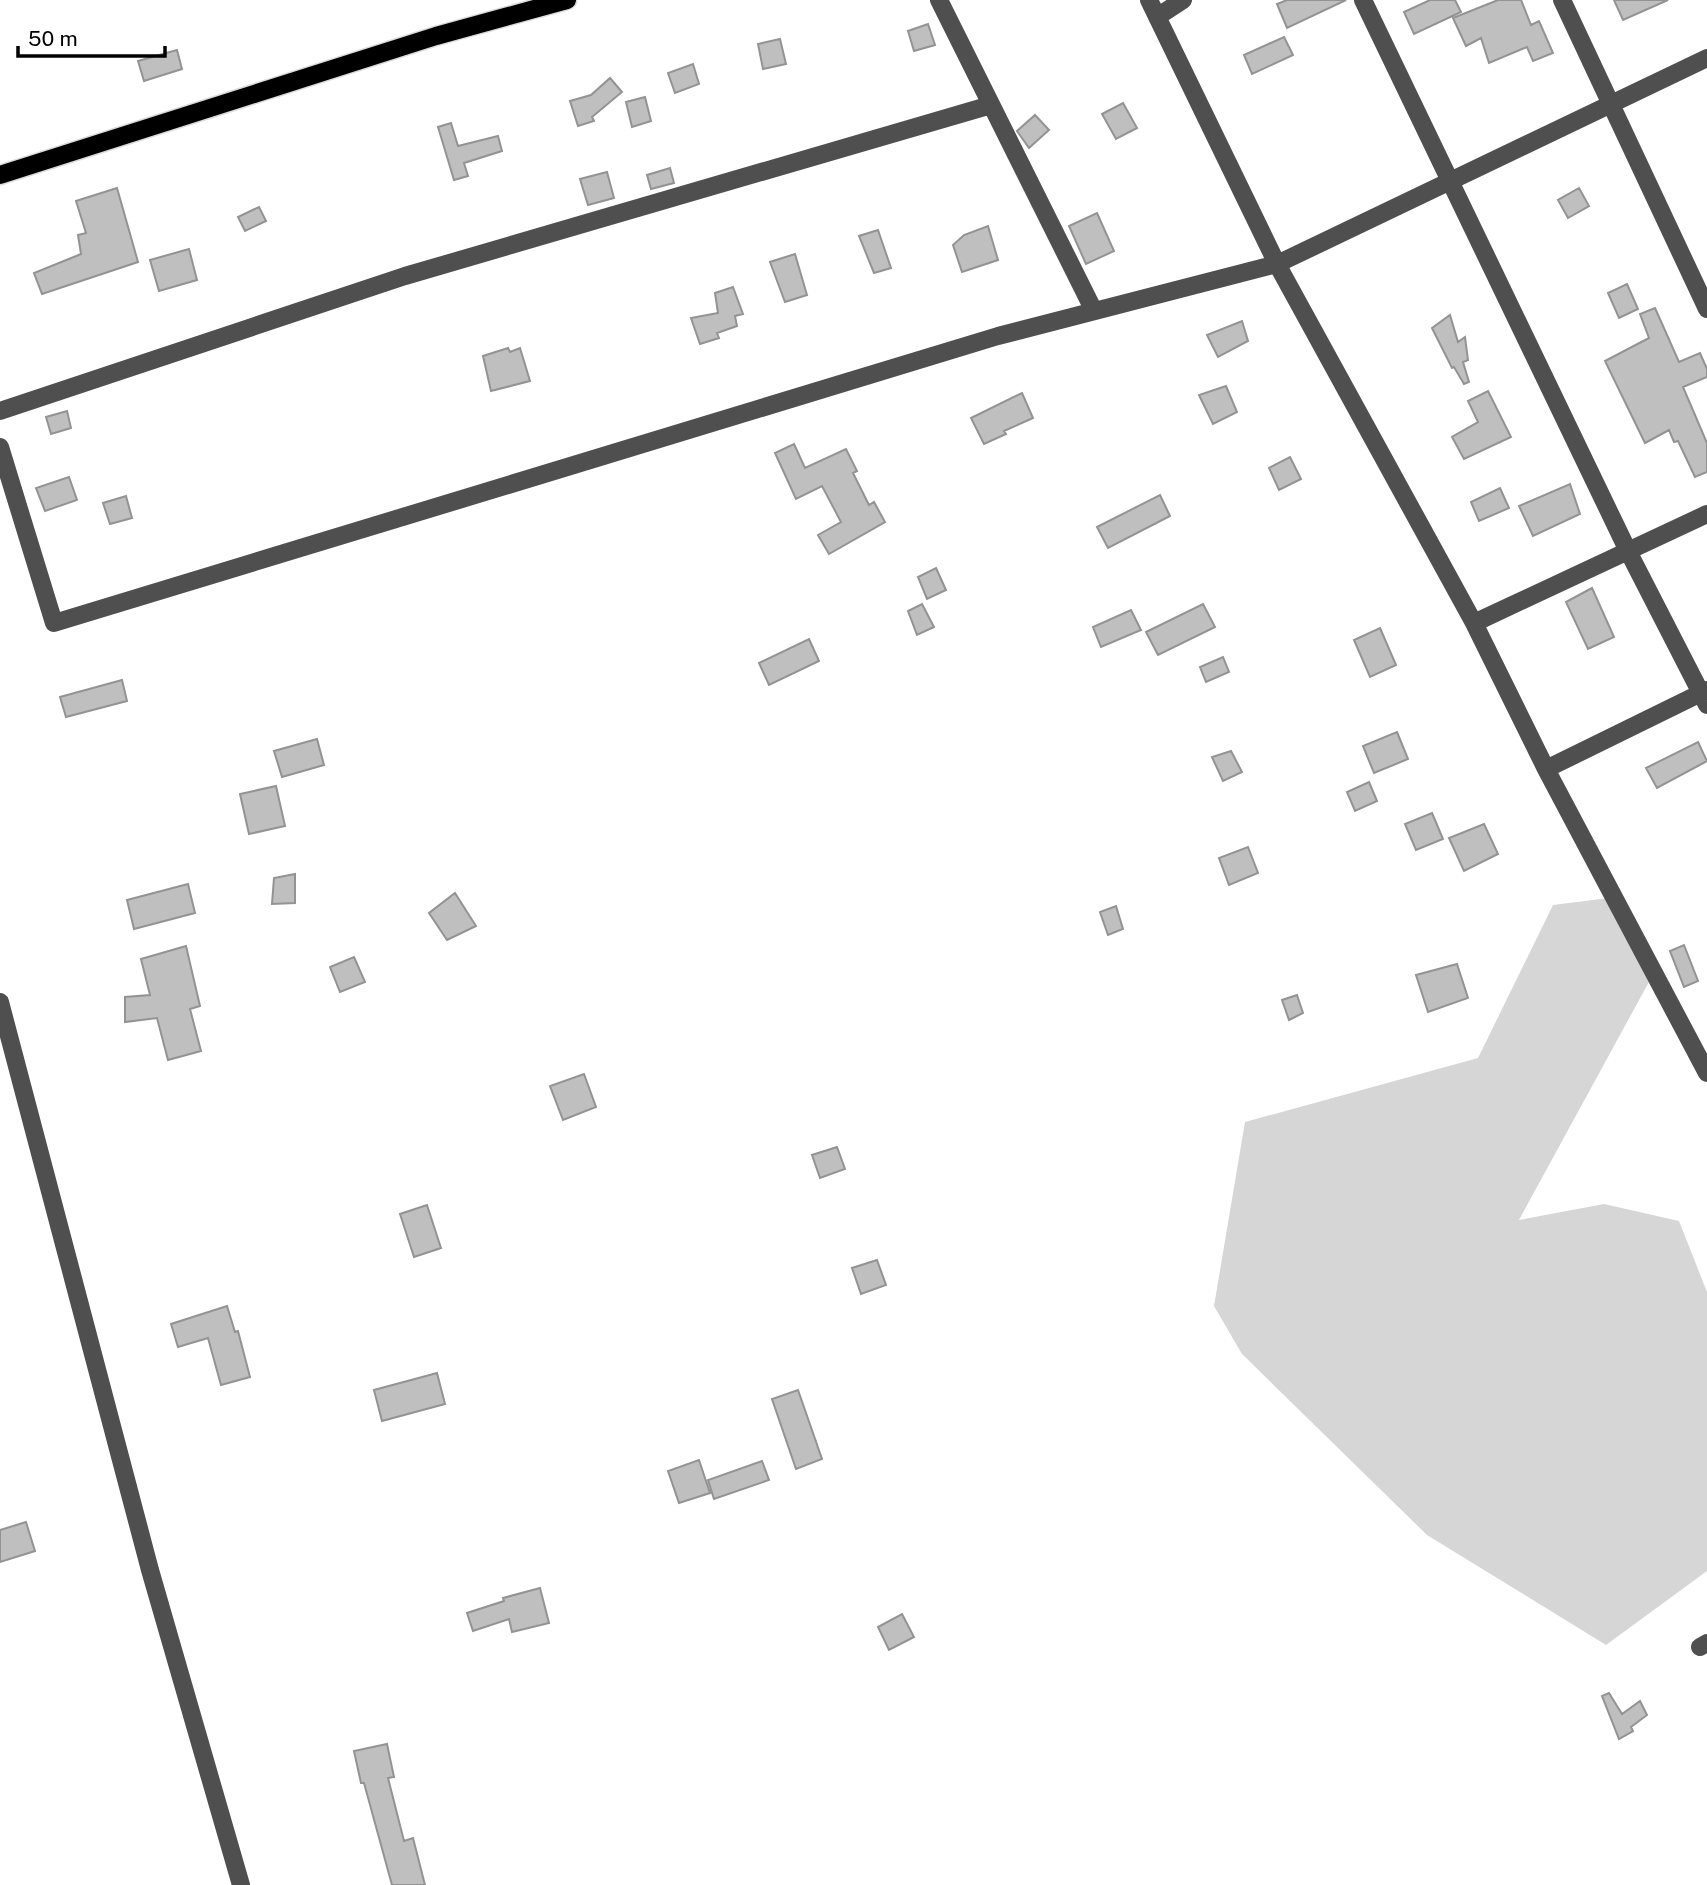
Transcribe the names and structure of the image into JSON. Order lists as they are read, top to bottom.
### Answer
{
  "scale_bar": "50 m"
}
